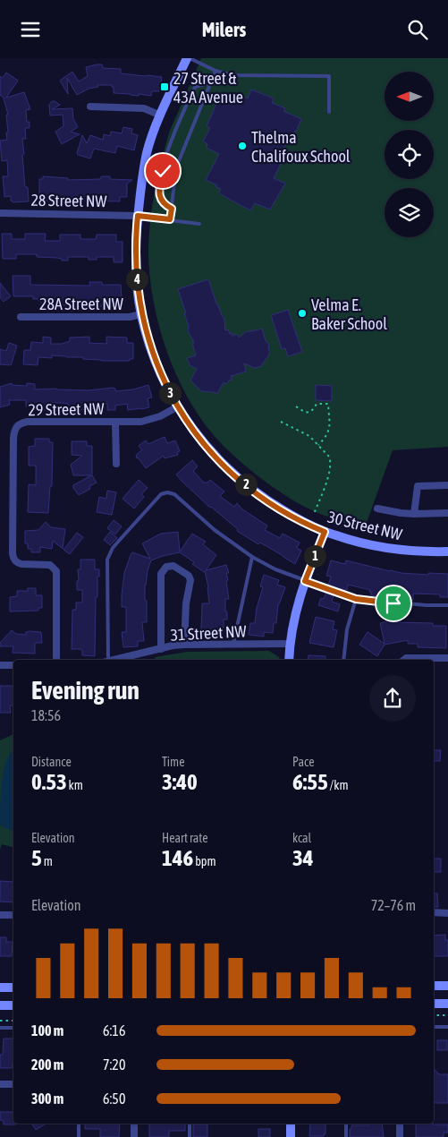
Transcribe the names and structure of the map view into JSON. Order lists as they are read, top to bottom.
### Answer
{
  "streets": {
    "street": [
      "28 Street NW",
      "28A Street NW",
      "29 Street NW",
      "30 Street NW",
      "31 Street NW"
    ]
  },
  "crossings": [
    ["28 Street NW", "30 Street NW"],
    ["28A Street NW", "30 Street NW"],
    ["29 Street NW", "30 Street NW"]
  ],
  "places": {
    "transit": ["27 Street & 43A Avenue"],
    "other": ["Thelma Chalifoux School", "Velma E. Baker School"]
  },
  "north": "left",
  "page": {
    "header": "Milers",
    "pins": [
      "4",
      "3",
      "2",
      "1"
    ],
    "heading": ["Evening run", "18:56"],
    "stats": [
      ["Distance", "0.53 km"],
      ["Time", "3:40"],
      ["Pace", "6:55 /km"],
      ["Elevation", "5 m"],
      ["Heart rate", "146 bpm"],
      ["kcal", "34"]
    ],
    "chart": ["Elevation", "72–76 m"],
    "list": [
      {
        "name": "100 m",
        "note": "6:16"
      },
      {
        "name": "200 m",
        "note": "7:20"
      },
      {
        "name": "300 m",
        "note": "6:50"
      }
    ]
  }
}
